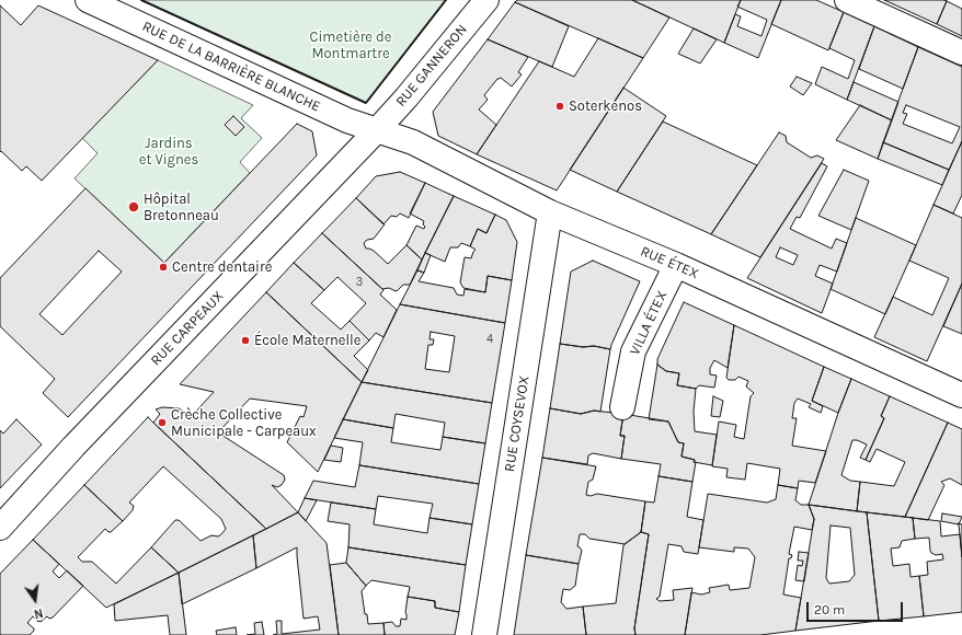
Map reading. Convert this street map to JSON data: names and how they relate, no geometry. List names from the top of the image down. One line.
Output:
{"streets":{"street":["RUE GANNERON","RUE DE LA BARRIÈRE BLANCHE","RUE ÉTEX","VILLA ÉTEX","RUE CARPEAUX","RUE COYSEVOX"]},"crossings":[["RUE GANNERON","RUE DE LA BARRIÈRE BLANCHE"],["RUE GANNERON","RUE ÉTEX"],["RUE GANNERON","RUE CARPEAUX"],["RUE DE LA BARRIÈRE BLANCHE","RUE ÉTEX"],["RUE DE LA BARRIÈRE BLANCHE","RUE CARPEAUX"],["RUE ÉTEX","VILLA ÉTEX"],["RUE ÉTEX","RUE CARPEAUX"],["RUE ÉTEX","RUE COYSEVOX"]],"parks":["Cimetière de Montmartre","Jardins et Vignes"],"places":["Soterkenos","Hôpital Bretonneau","Centre dentaire","École Maternelle","Crèche Collective Municipale - Carpeaux"],"house_numbers":["3","4"],"scale_bar":"20 m","north":"bottom"}
